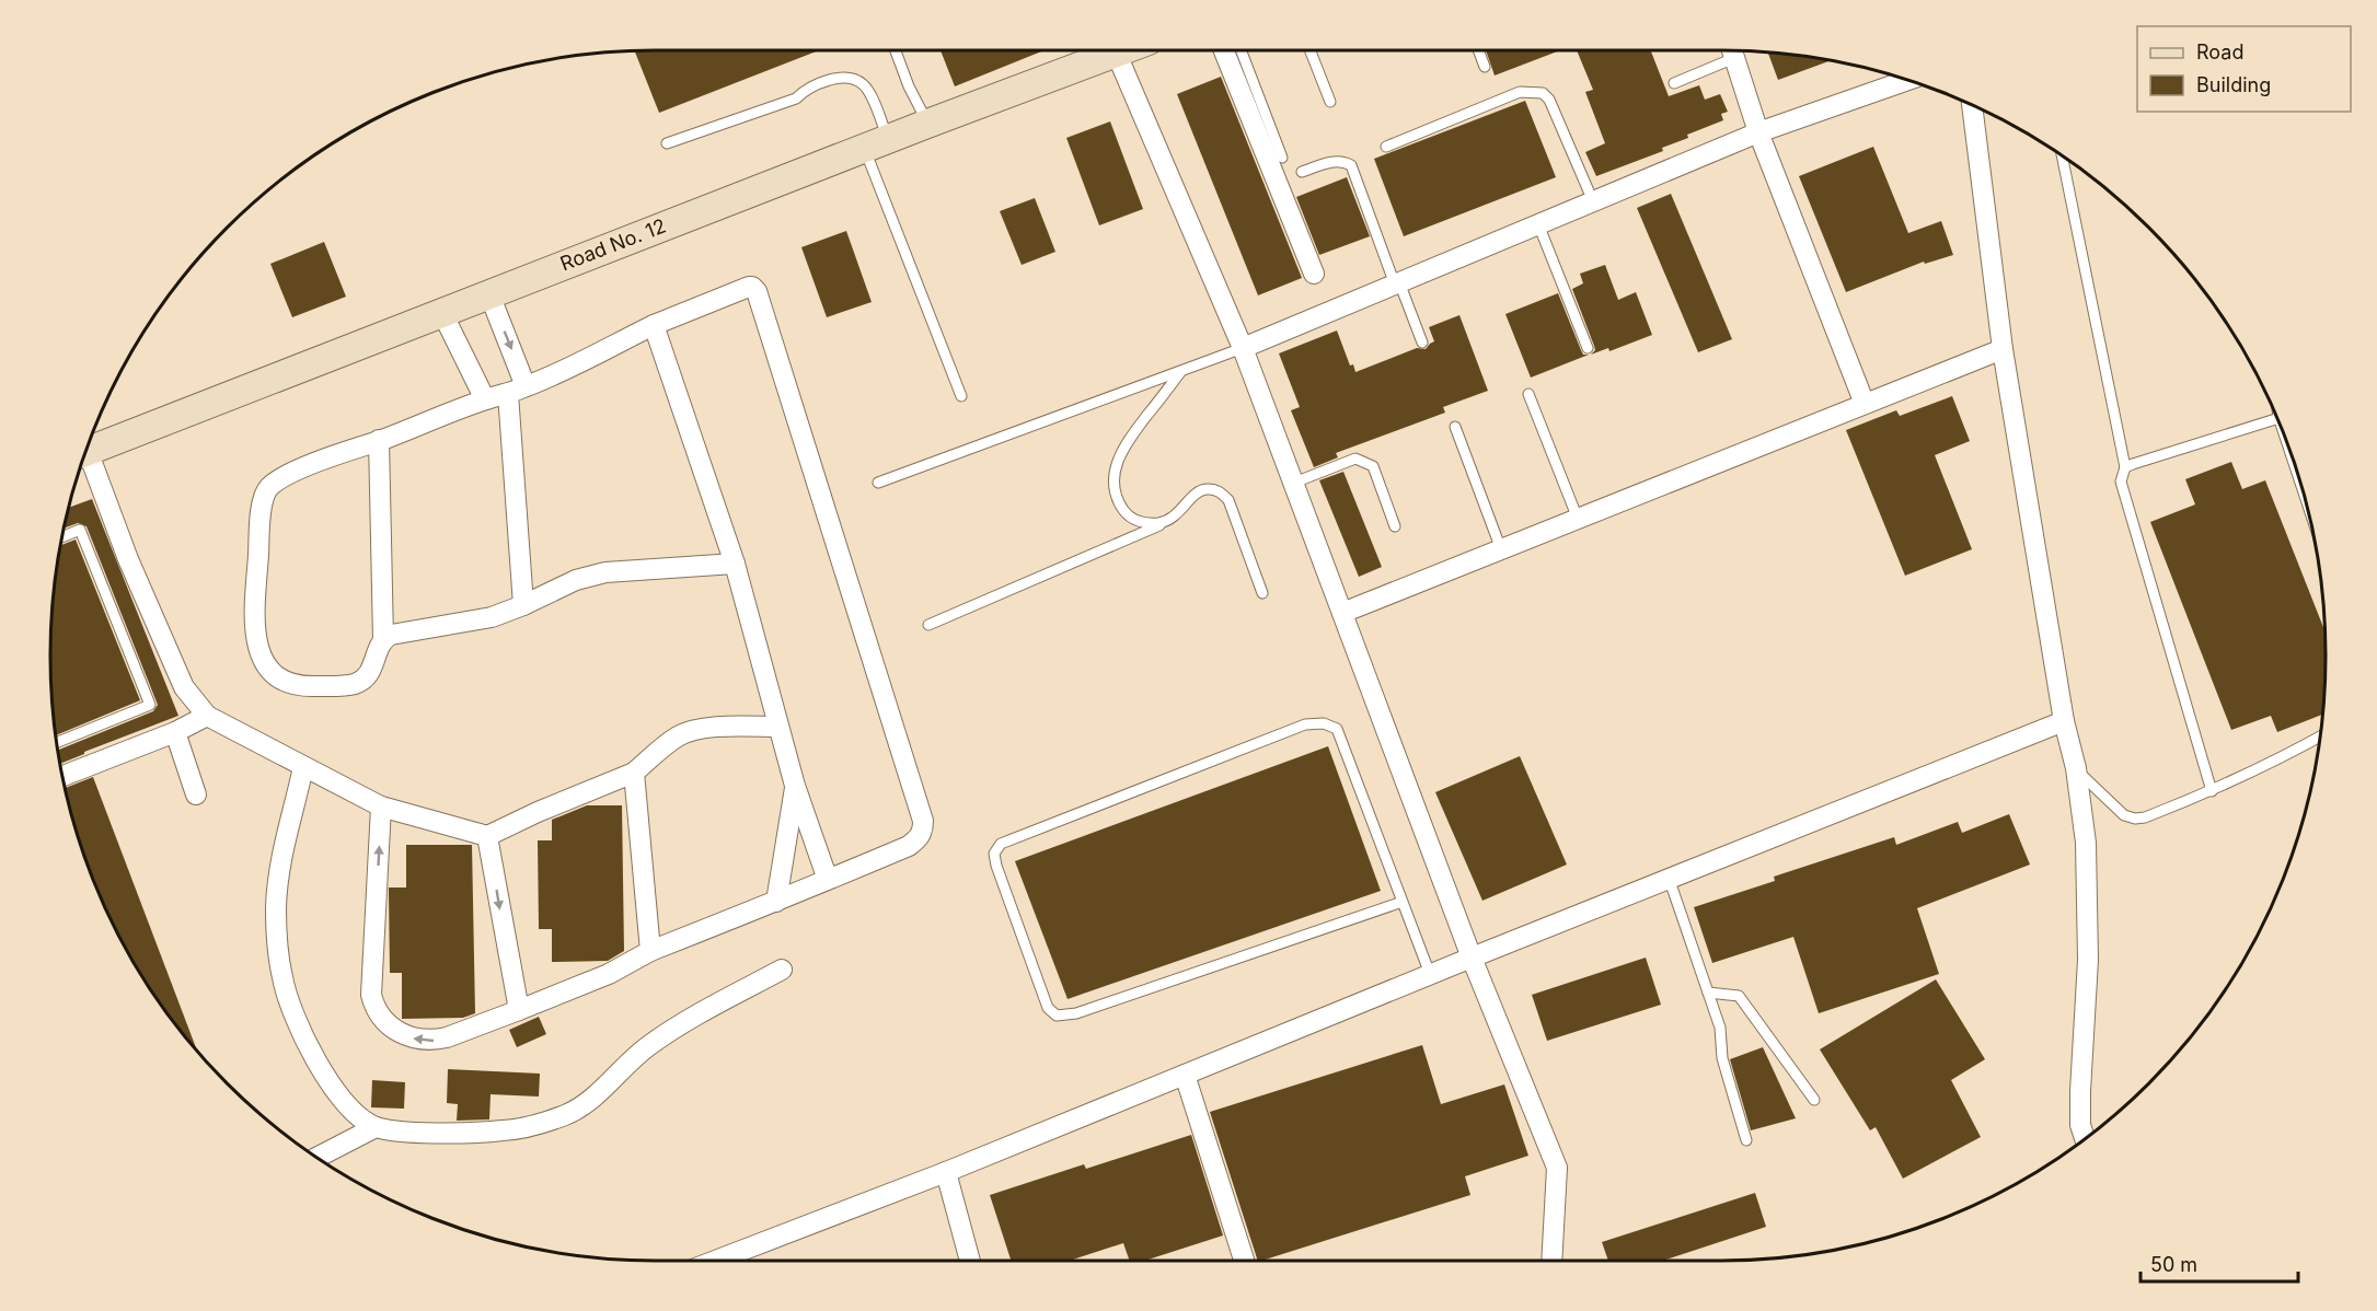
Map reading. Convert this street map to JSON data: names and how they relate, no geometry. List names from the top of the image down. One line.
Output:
{"streets":{"street":["Road No. 12"]},"legend":["Road","Building"],"scale_bar":"50 m"}
